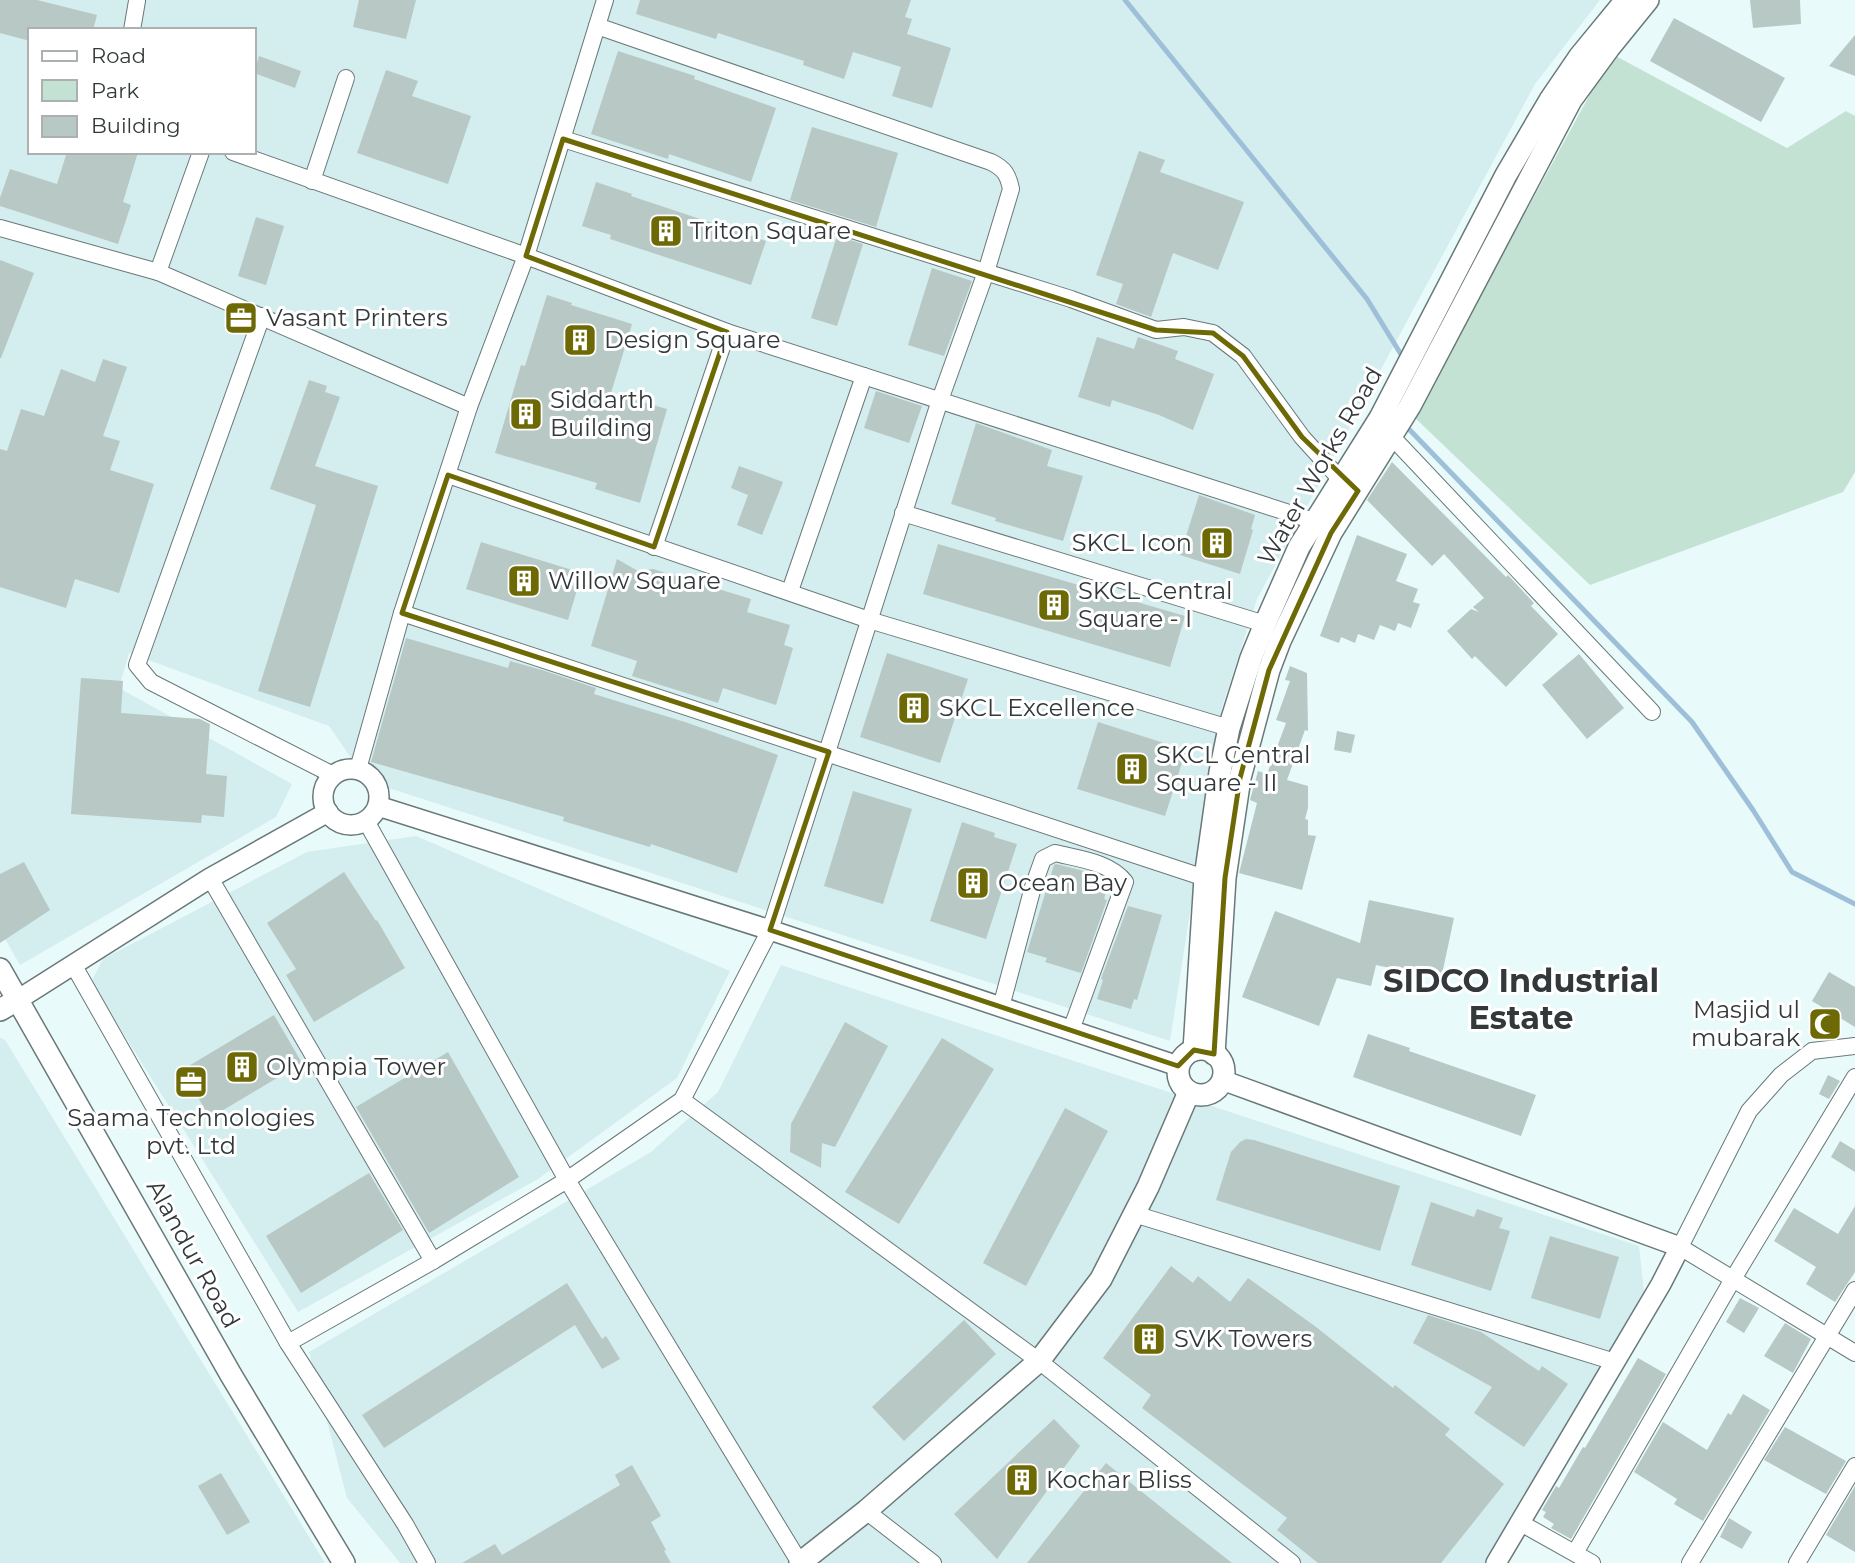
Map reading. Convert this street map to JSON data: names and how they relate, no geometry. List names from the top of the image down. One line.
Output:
{"streets":{"main road":["Water Works Road","Alandur Road"]},"districts":["SIDCO Industrial Estate"],"places":{"building":["Triton Square","Design Square","Siddarth Building","SKCL Icon","Willow Square","SKCL Central Square - I","SKCL Excellence","SKCL Central Square - II","Ocean Bay","Olympia Tower","SVK Towers","Kochar Bliss"],"office":["Vasant Printers","Saama Technologies pvt. Ltd"],"mosque":["Masjid ul mubarak"]},"legend":["Road","Park","Building"]}
